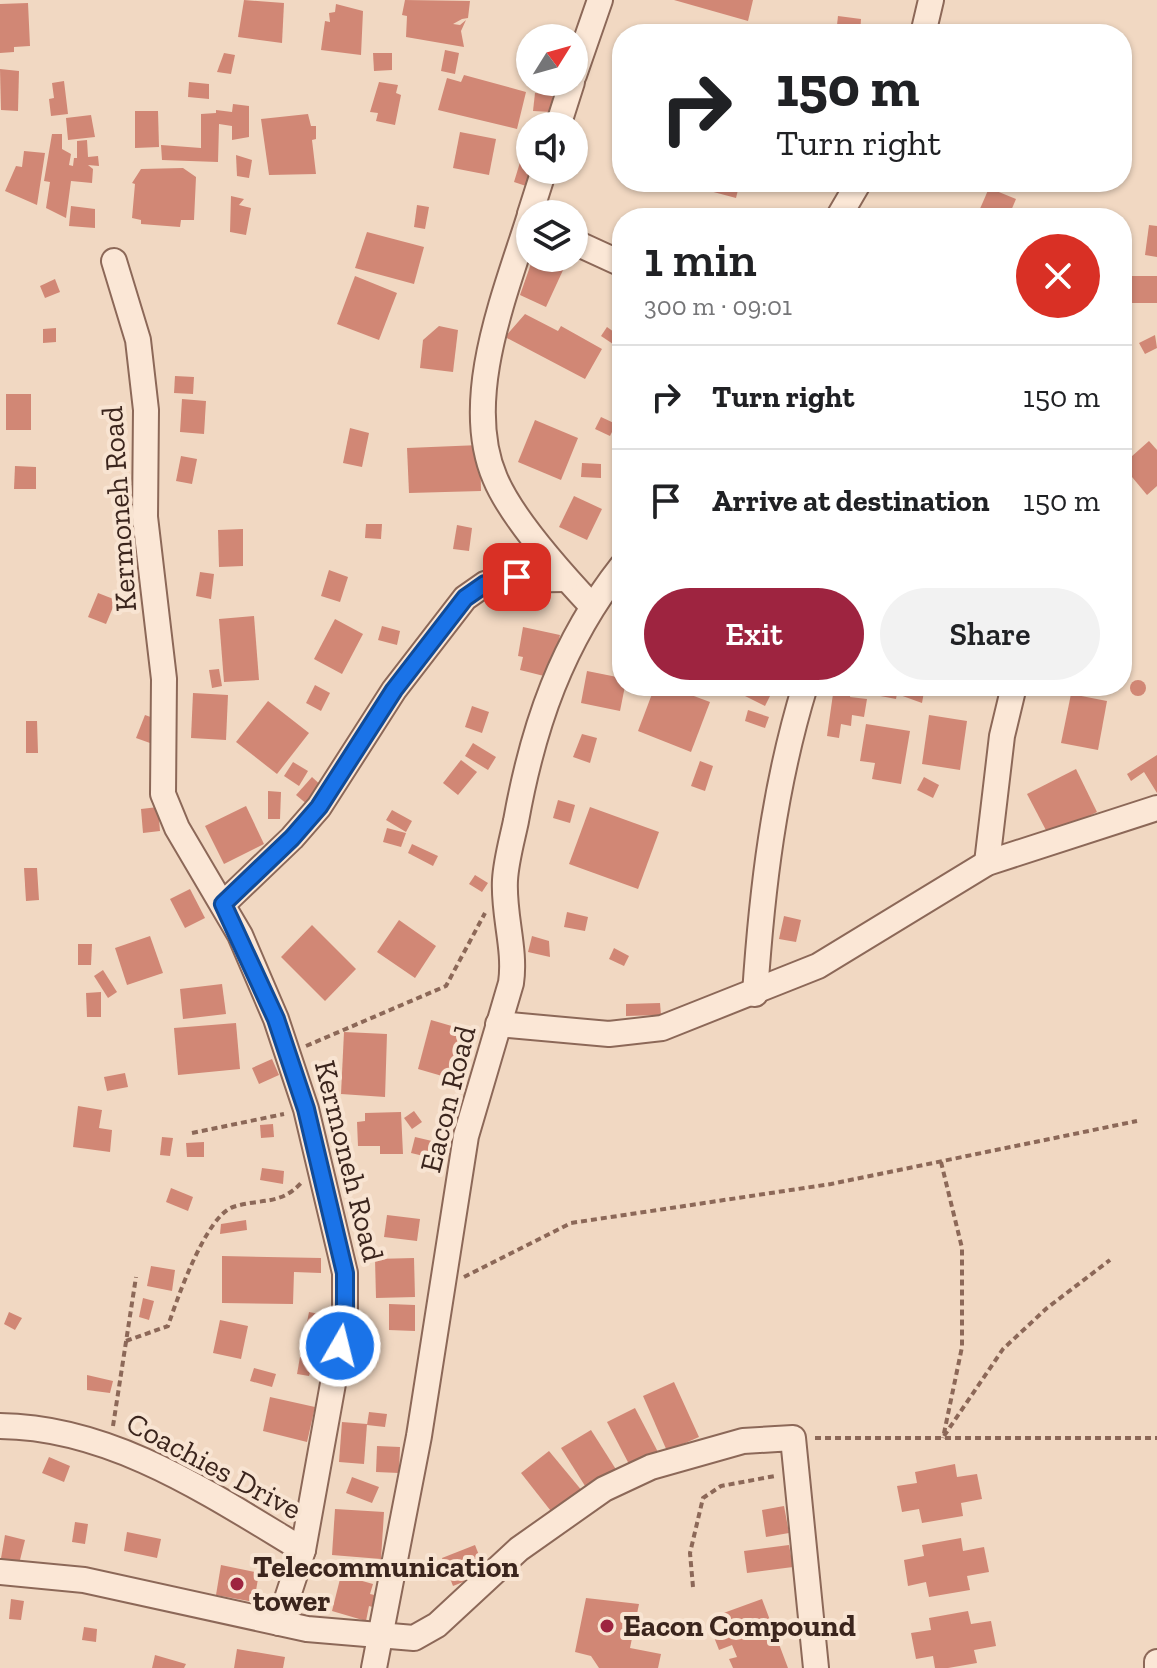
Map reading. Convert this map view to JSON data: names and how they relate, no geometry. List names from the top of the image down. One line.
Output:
{"streets":{"street":["Kermoneh Road","Eacon Road","Coachies Drive"]},"crossings":[["Kermoneh Road","Coachies Drive"]],"places":["Telecommunication tower","Eacon Compound"],"north":"top right","page":{"turn":["150 m","Turn right"],"heading":["1 min","300 m · 09:01"],"list":[{"name":"Turn right","value":"150 m"},{"name":"Arrive at destination","value":"150 m"}],"buttons":["Exit","Share"]}}
